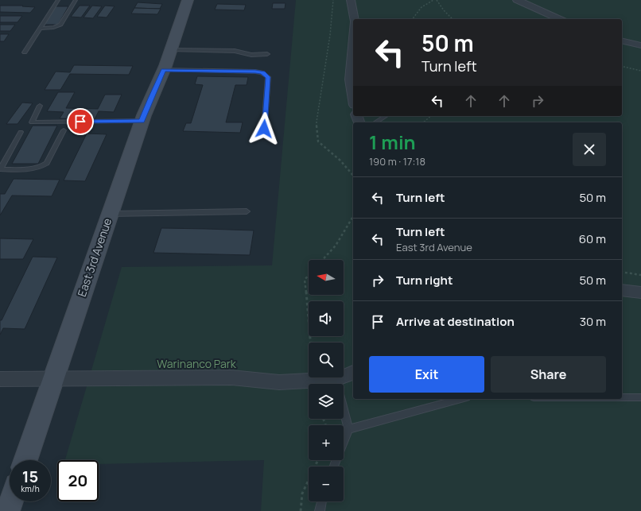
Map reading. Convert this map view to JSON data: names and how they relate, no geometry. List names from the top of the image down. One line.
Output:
{"streets":{"street":["East 3rd Avenue"]},"parks":["Warinanco Park"],"north":"left","page":{"turn":["50 m","Turn left"],"heading":["1 min","190 m · 17:18"],"list":[{"name":"Turn left","value":"50 m"},{"name":"Turn left","note":"East 3rd Avenue","value":"60 m"},{"name":"Turn right","value":"50 m"},{"name":"Arrive at destination","value":"30 m"}],"map_buttons":["+","−"],"buttons":["Exit","Share"],"speed":"15 km/h","limit":"20"}}
